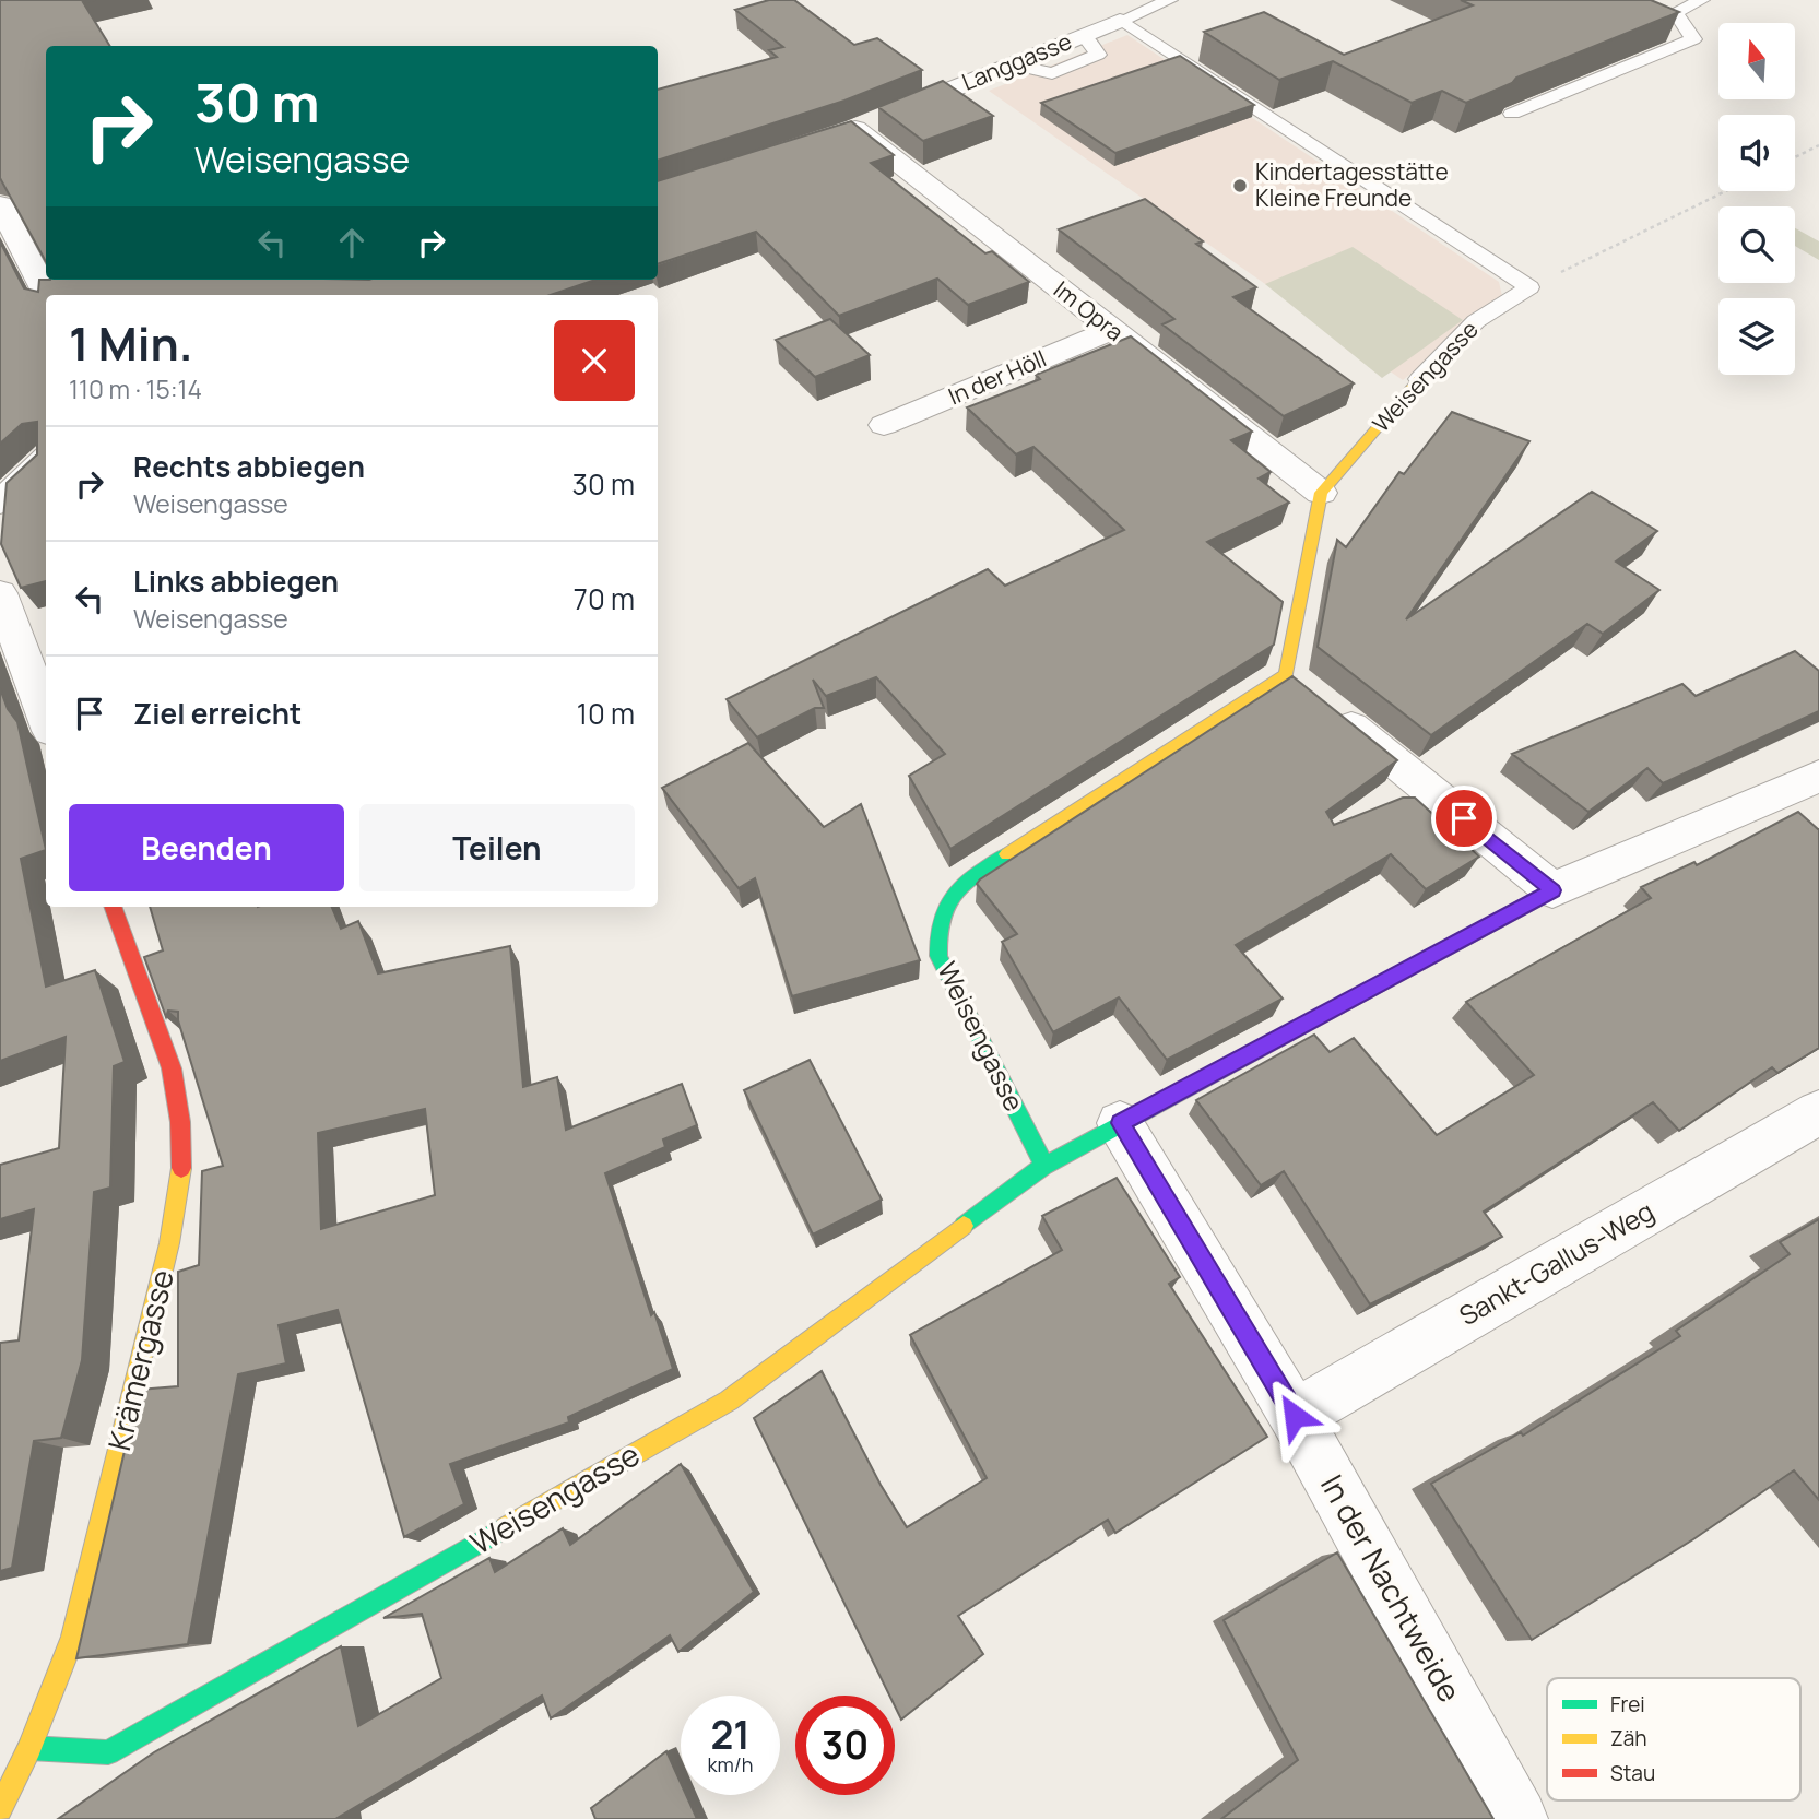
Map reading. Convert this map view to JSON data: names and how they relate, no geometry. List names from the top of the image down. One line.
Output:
{"streets":{"street":["Langgasse","Im Opra","Weisengasse","In der Höll","Sankt-Gallus-Weg","Krämergasse","In der Nachtweide"]},"crossings":[["Langgasse","Im Opra"],["Im Opra","Weisengasse"],["Im Opra","In der Höll"],["Weisengasse","Krämergasse"],["Weisengasse","In der Nachtweide"],["Sankt-Gallus-Weg","In der Nachtweide"]],"places":["Kindertagesstätte Kleine Freunde"],"legend":["Frei","Zäh","Stau"],"north":"top","page":{"turn":["30 m","Weisengasse"],"heading":["1 Min.","110 m · 15:14"],"list":[{"name":"Rechts abbiegen","note":"Weisengasse","value":"30 m"},{"name":"Links abbiegen","note":"Weisengasse","value":"70 m"},{"name":"Ziel erreicht","value":"10 m"}],"buttons":["Beenden","Teilen"],"speed":"21 km/h","limit":"30"}}
